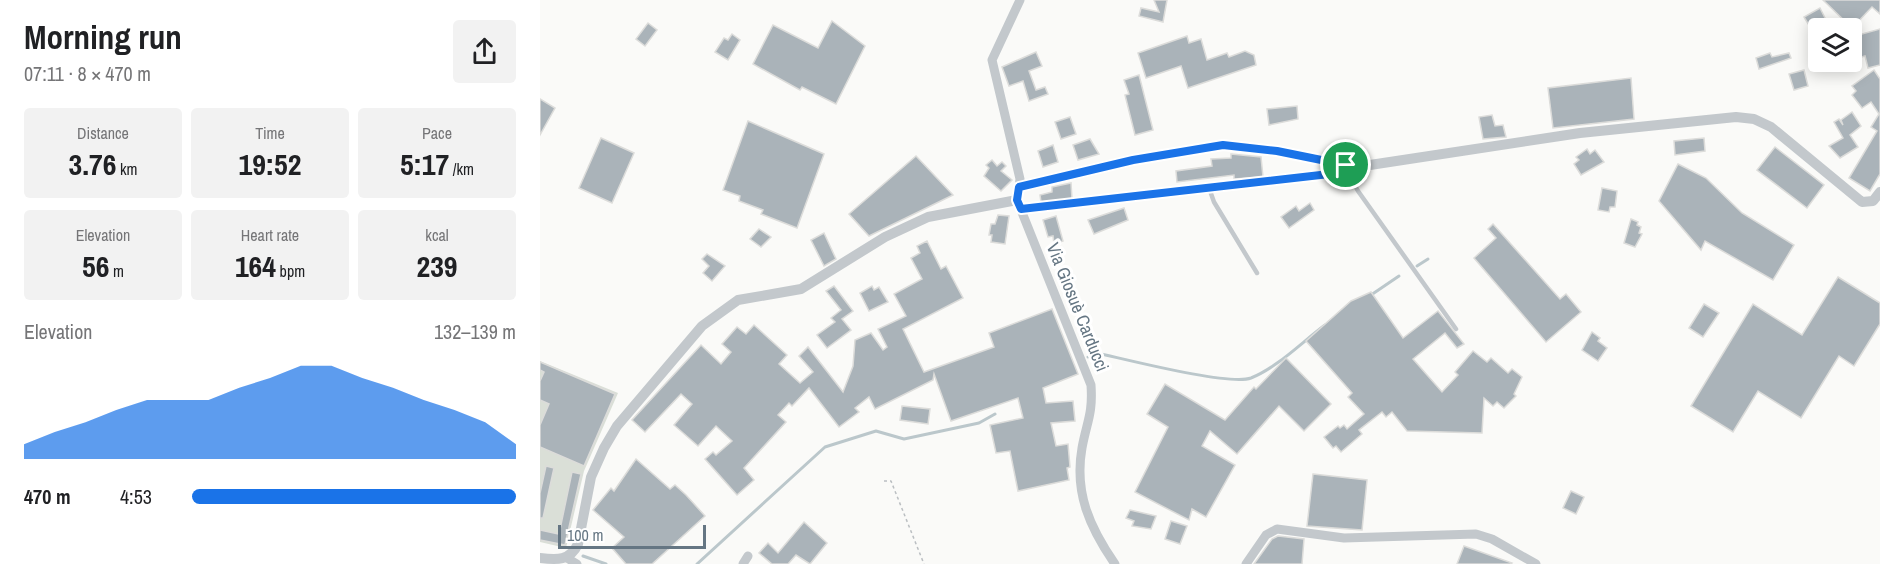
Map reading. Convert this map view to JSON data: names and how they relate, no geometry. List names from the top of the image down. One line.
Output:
{"streets":{"street":["Via Giosuè Carducci"]},"scale_bar":"100 m","page":{"heading":["Morning run","07:11 · 8 × 470 m"],"stats":[["Distance","3.76 km"],["Time","19:52"],["Pace","5:17 /km"],["Elevation","56 m"],["Heart rate","164 bpm"],["kcal","239"]],"chart":["Elevation","132–139 m"],"list":[{"name":"470 m","note":"4:53"}],"scale":"100 m"}}
